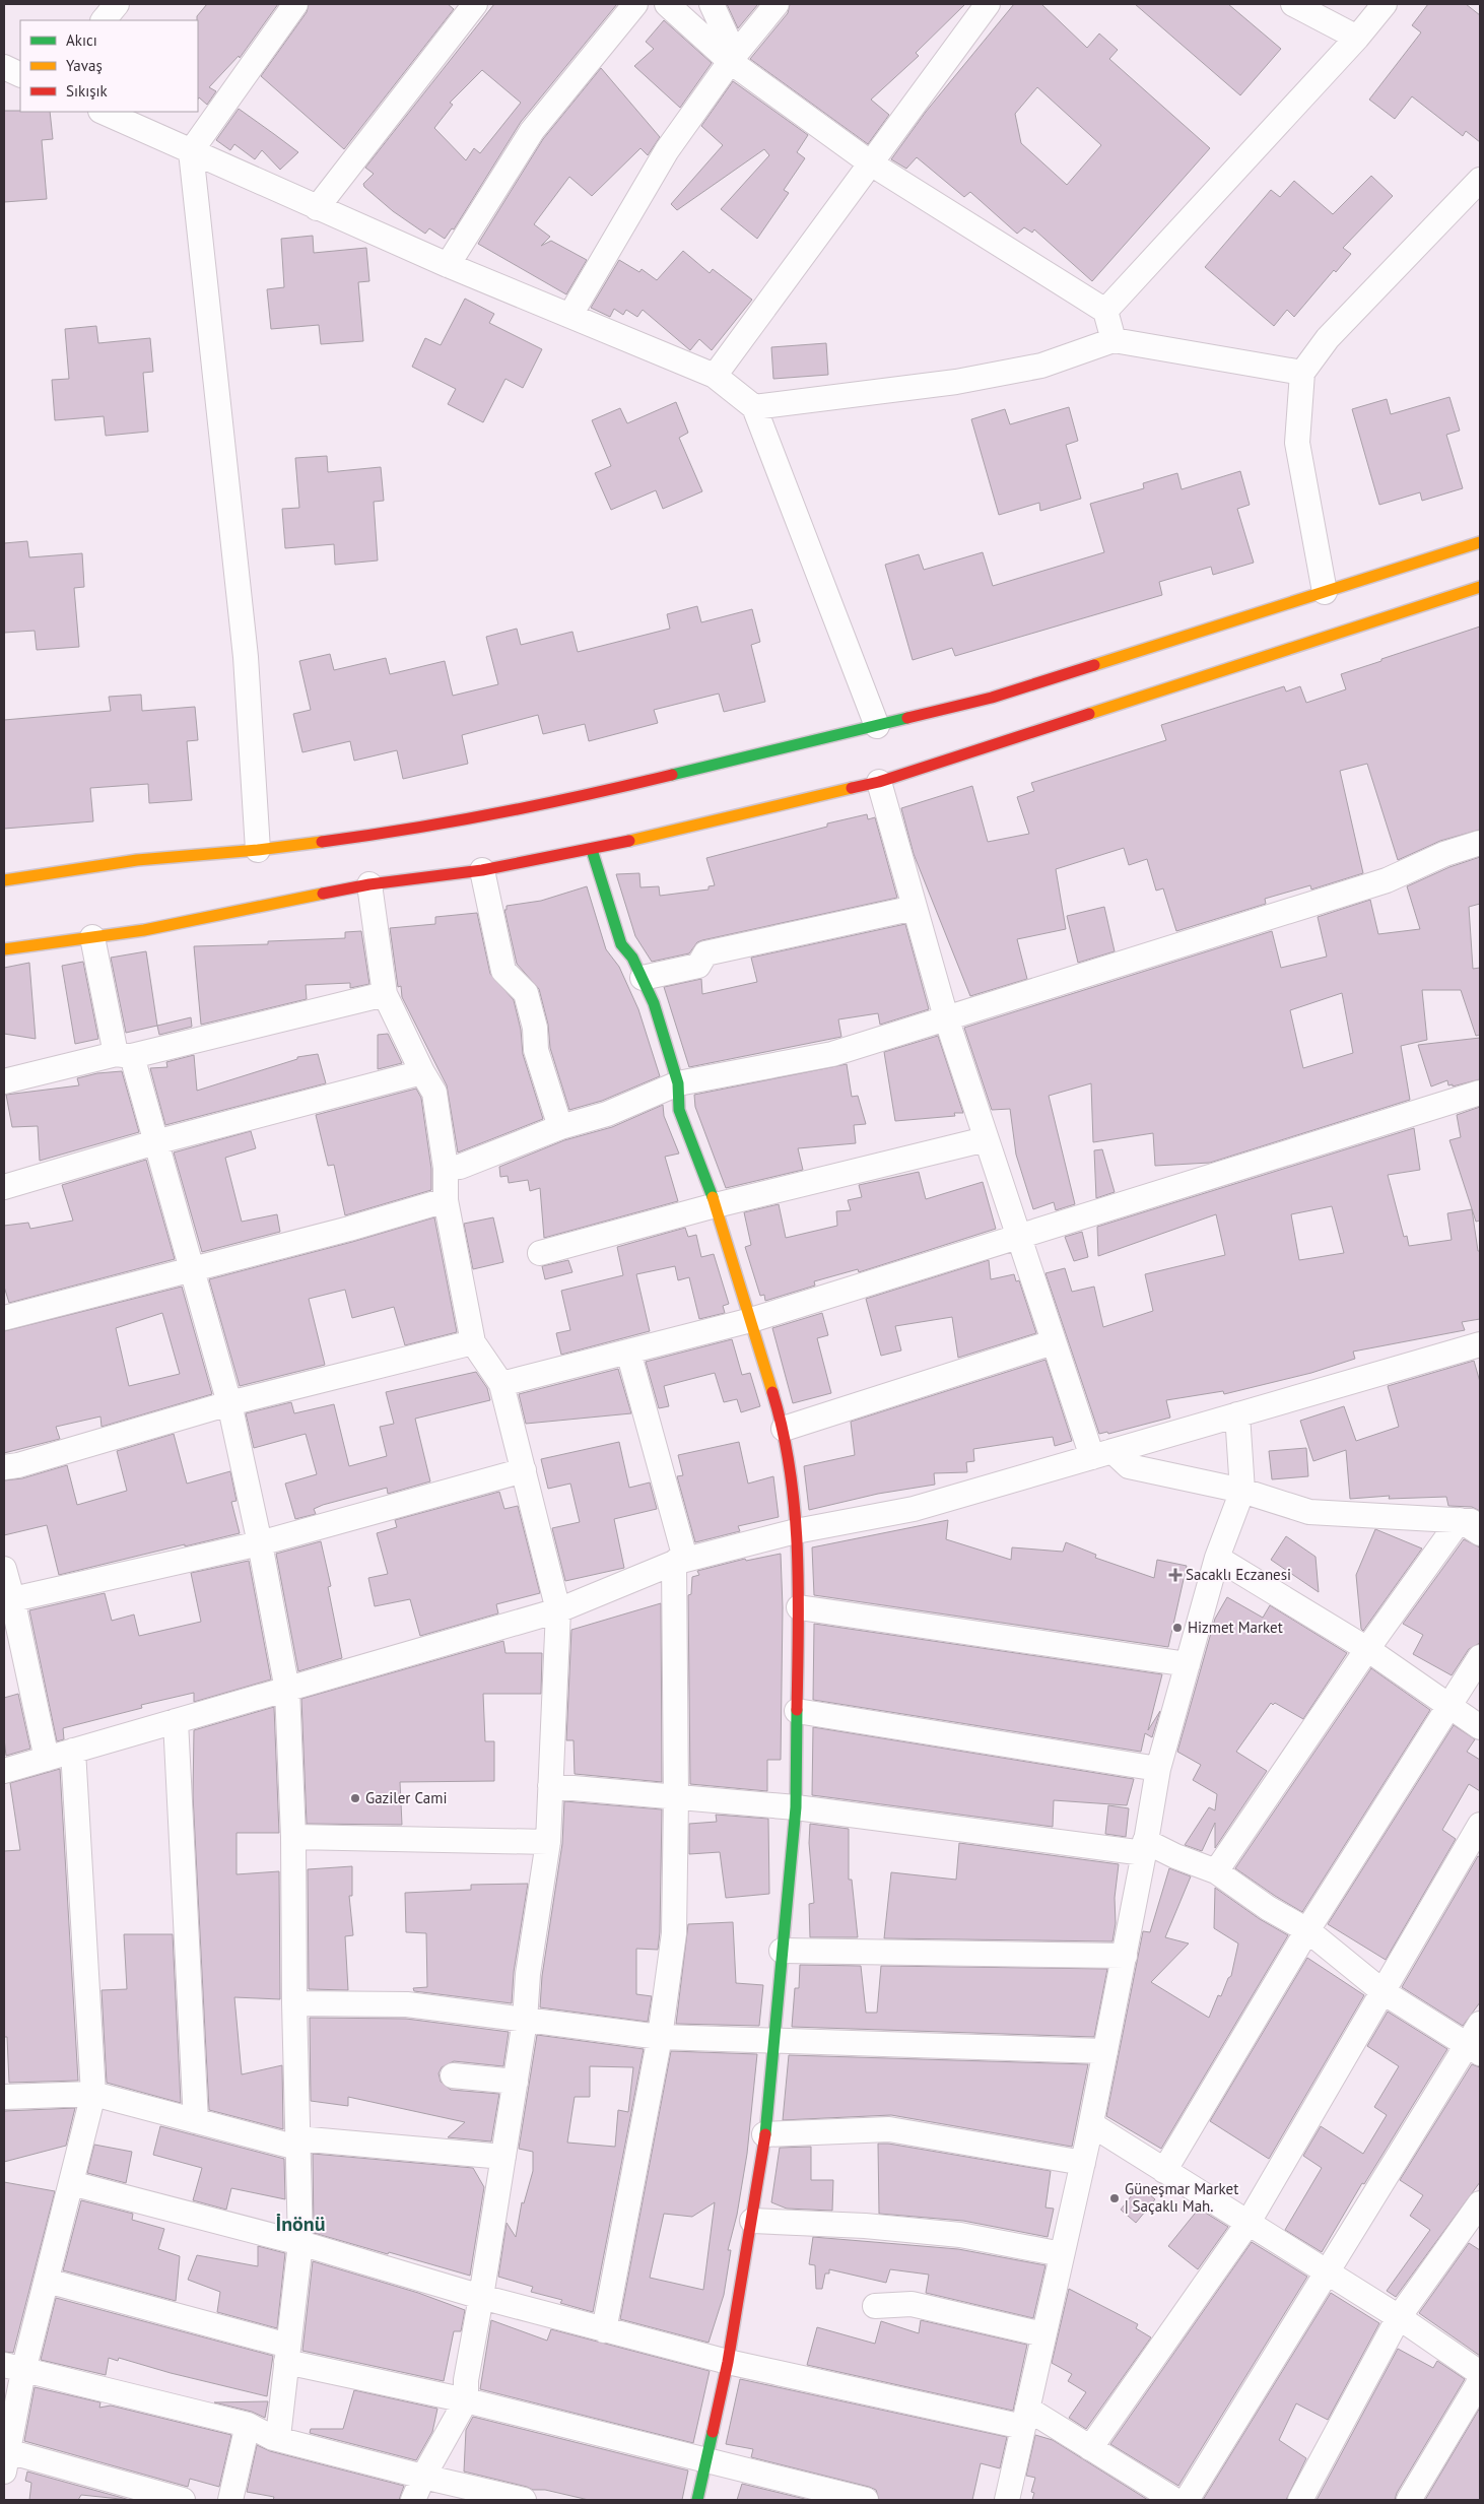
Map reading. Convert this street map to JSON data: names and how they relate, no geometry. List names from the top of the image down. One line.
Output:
{"districts":["İnönü"],"places":{"health":["Sacaklı Eczanesi"],"other":["Hizmet Market","Gaziler Cami","Güneşmar Market | Saçaklı Mah."]},"legend":["Akıcı","Yavaş","Sıkışık"]}
